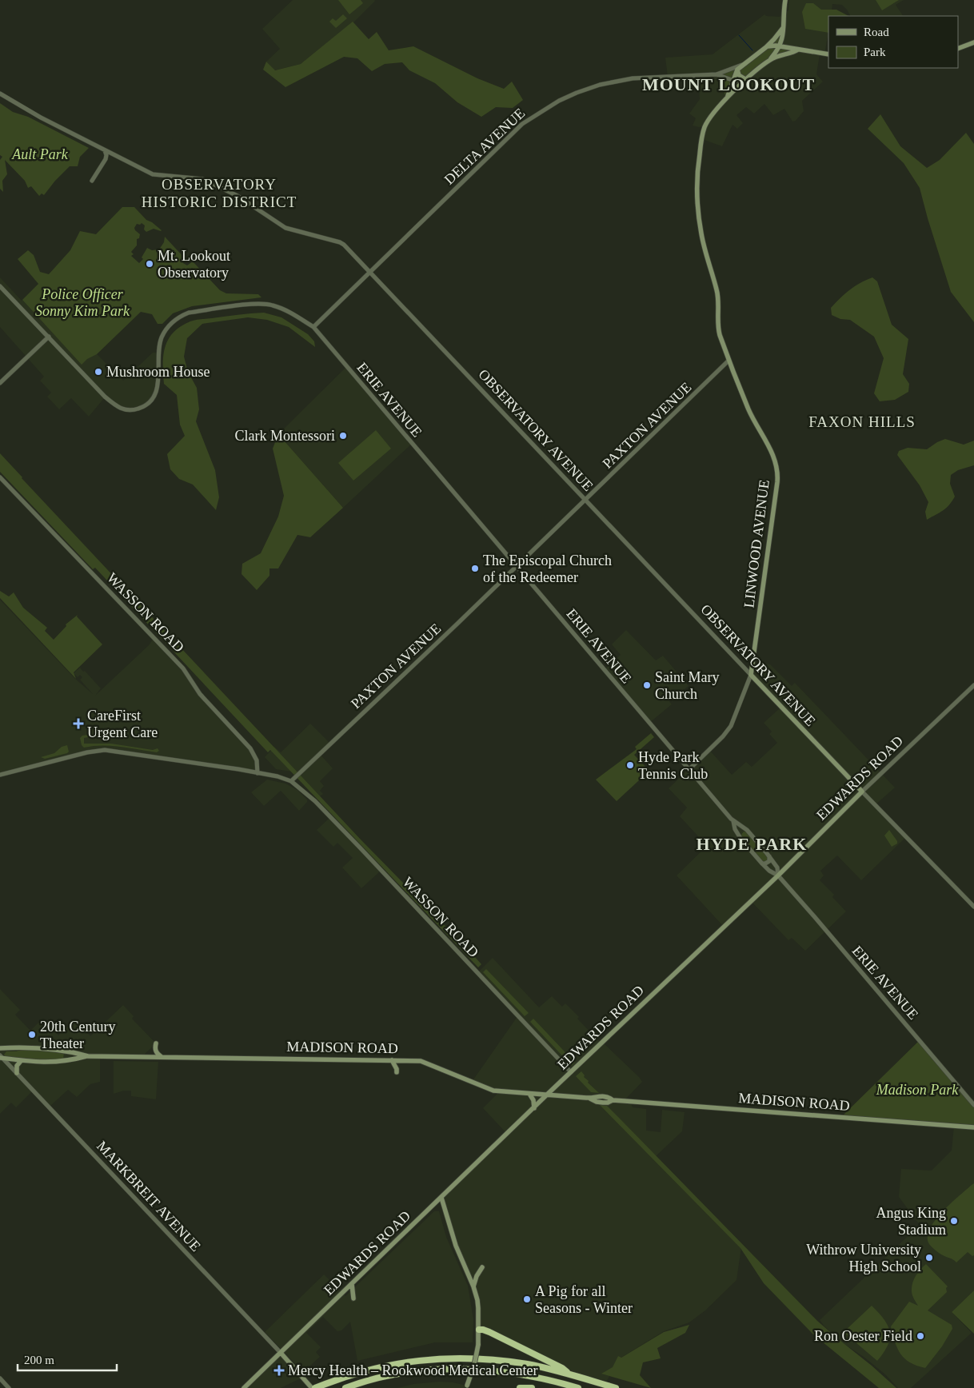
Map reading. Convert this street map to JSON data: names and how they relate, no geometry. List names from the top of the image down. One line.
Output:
{"streets":{"main road":["OBSERVATORY AVENUE","LINWOOD AVENUE","EDWARDS ROAD","MADISON ROAD"],"street":["DELTA AVENUE","ERIE AVENUE","PAXTON AVENUE","WASSON ROAD","MARKBREIT AVENUE"]},"crossings":[["DELTA AVENUE","ERIE AVENUE"],["DELTA AVENUE","OBSERVATORY AVENUE"],["DELTA AVENUE","LINWOOD AVENUE"],["ERIE AVENUE","PAXTON AVENUE"],["ERIE AVENUE","EDWARDS ROAD"],["PAXTON AVENUE","OBSERVATORY AVENUE"],["PAXTON AVENUE","LINWOOD AVENUE"],["PAXTON AVENUE","WASSON ROAD"],["OBSERVATORY AVENUE","LINWOOD AVENUE"],["OBSERVATORY AVENUE","EDWARDS ROAD"],["WASSON ROAD","EDWARDS ROAD"],["EDWARDS ROAD","MADISON ROAD"],["EDWARDS ROAD","MARKBREIT AVENUE"],["MADISON ROAD","MARKBREIT AVENUE"]],"districts":["MOUNT LOOKOUT","OBSERVATORY HISTORIC DISTRICT","FAXON HILLS","HYDE PARK"],"parks":["Ault Park","Police Officer Sonny Kim Park","Madison Park"],"places":{"other":["Mt. Lookout Observatory","Mushroom House","Clark Montessori","The Episcopal Church of the Redeemer","Saint Mary Church","Hyde Park Tennis Club","20th Century Theater","Angus King Stadium","Withrow University High School","A Pig for all Seasons - Winter","Ron Oester Field"],"health":["CareFirst Urgent Care","Mercy Health – Rookwood Medical Center"]},"legend":["Road","Park"],"scale_bar":"200 m"}
